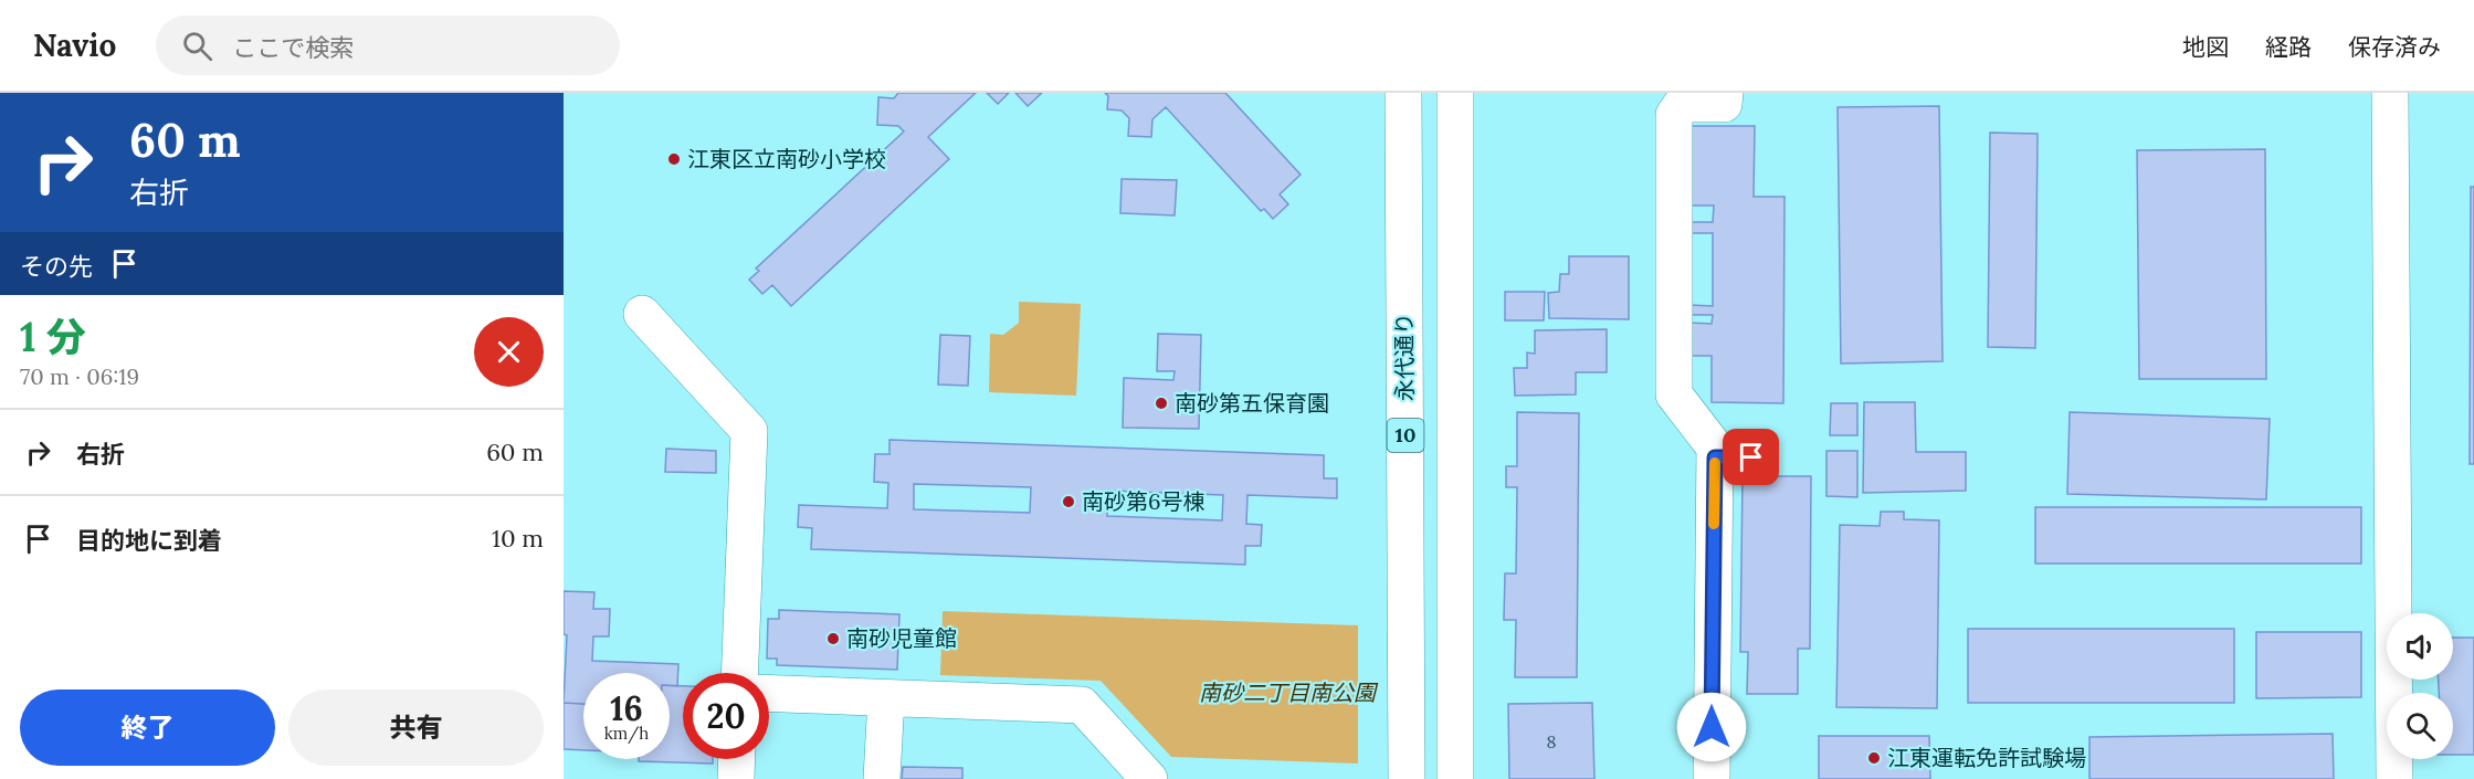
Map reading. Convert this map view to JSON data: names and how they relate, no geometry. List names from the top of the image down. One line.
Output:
{"streets":{"street":["永代通り","10"]},"parks":["南砂二丁目南公園"],"places":["江東区立南砂小学校","南砂第五保育園","南砂第6号棟","南砂児童館","江東運転免許試験場"],"house_numbers":["8"],"page":{"header":"Navio","search":"ここで検索","nav":["地図","経路","保存済み"],"turn":["60 m","右折"],"then":"その先","heading":["1 分","70 m · 06:19"],"list":[{"name":"右折","value":"60 m"},{"name":"目的地に到着","value":"10 m"}],"speed":"16 km/h","limit":"20","buttons":["終了","共有"]}}
